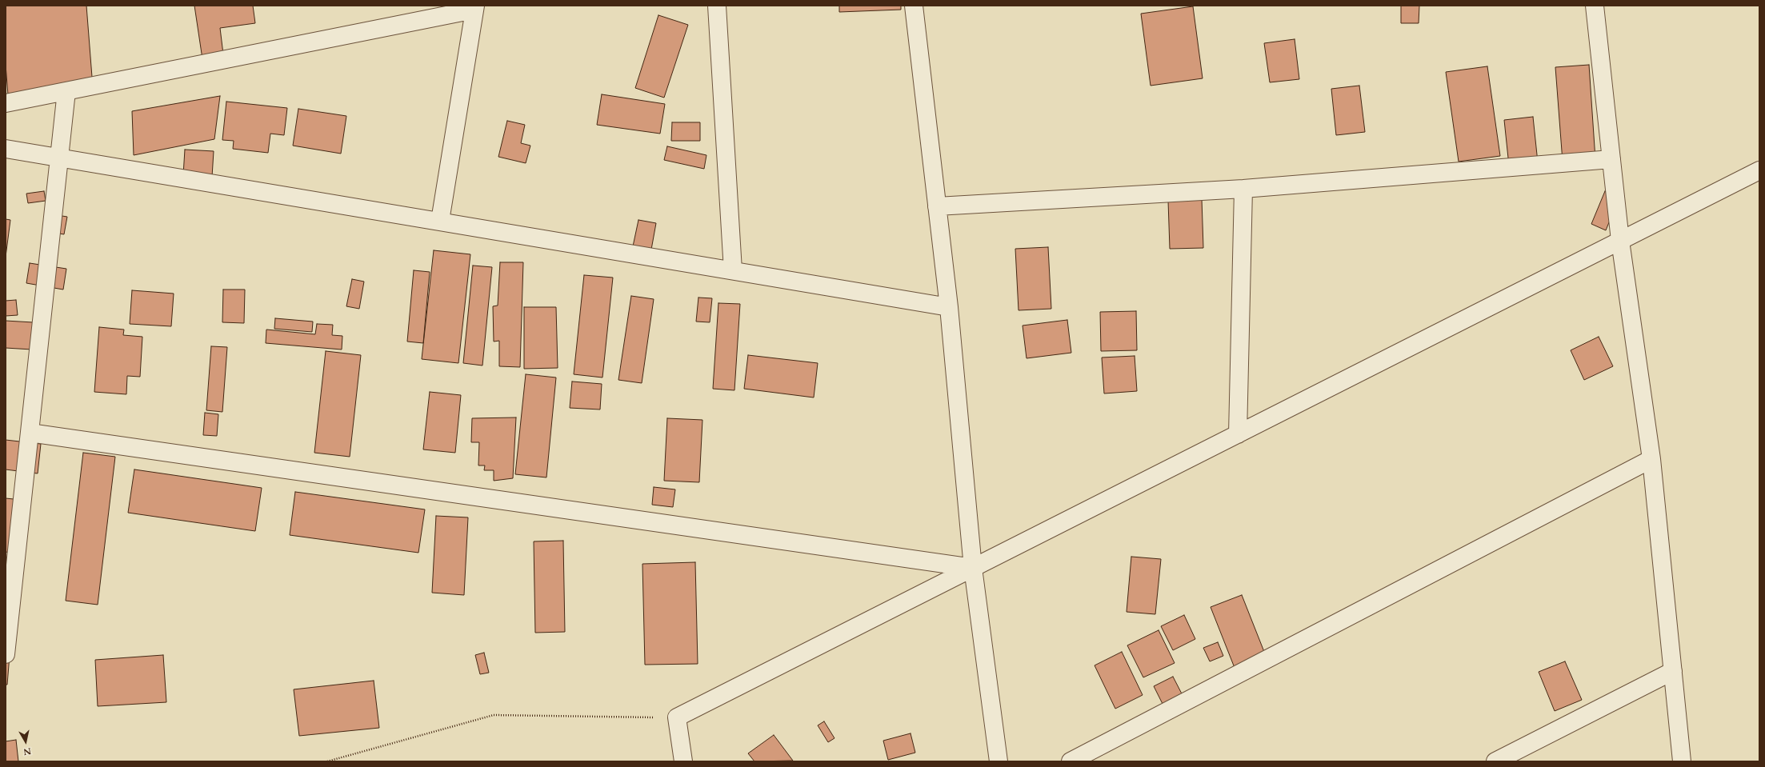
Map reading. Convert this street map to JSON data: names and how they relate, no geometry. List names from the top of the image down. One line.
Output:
{"north":"bottom"}
